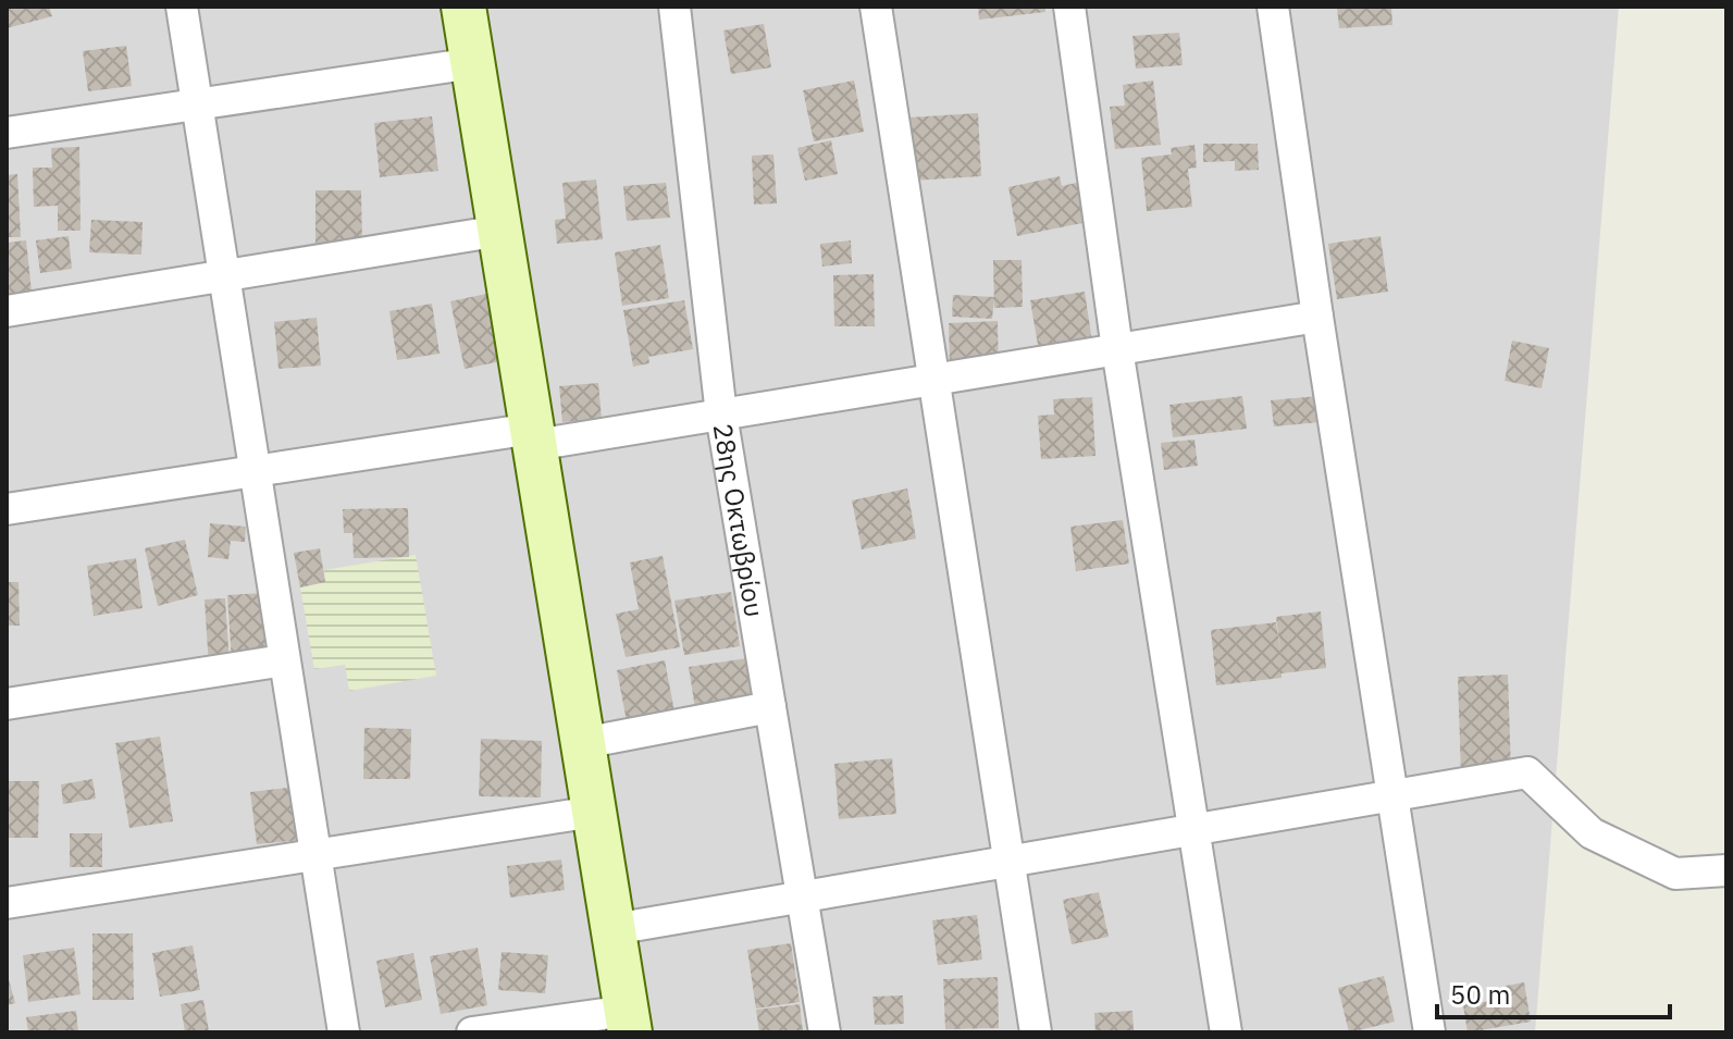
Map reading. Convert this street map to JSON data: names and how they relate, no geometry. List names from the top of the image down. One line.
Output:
{"streets":{"street":["28ης Οκτωβρίου"]},"scale_bar":"50 m"}
